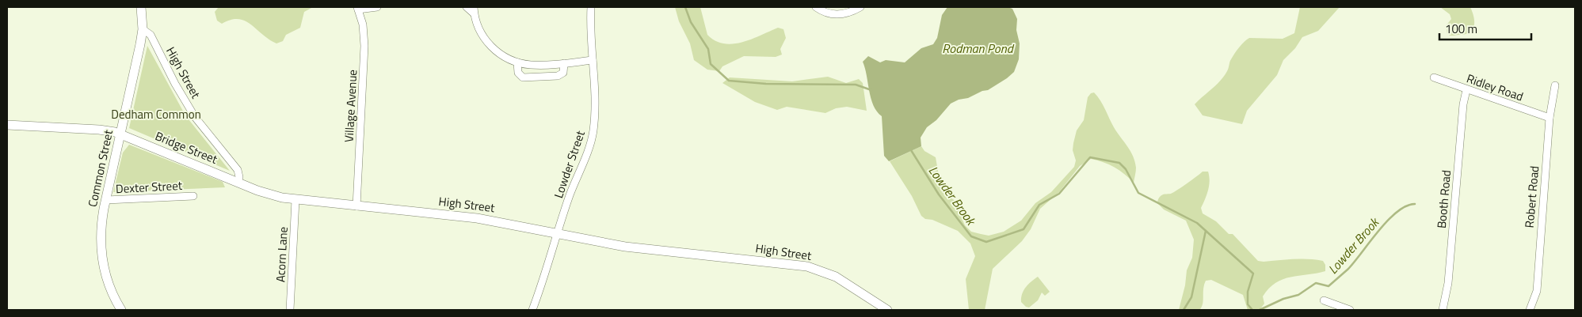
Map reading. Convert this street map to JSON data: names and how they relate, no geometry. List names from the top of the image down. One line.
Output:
{"streets":{"main road":["High Street","Bridge Street","Common Street"],"street":["Ridley Road","Village Avenue","Lowder Street","Dexter Street","Robert Road","Booth Road","Acorn Lane"]},"crossings":[["High Street","Village Avenue"],["High Street","Bridge Street"],["High Street","Lowder Street"],["High Street","Common Street"],["High Street","Acorn Lane"],["Ridley Road","Robert Road"],["Ridley Road","Booth Road"],["Bridge Street","Common Street"],["Common Street","Dexter Street"]],"water":["Rodman Pond","Lowder Brook"],"parks":["Dedham Common"],"scale_bar":"100 m"}
